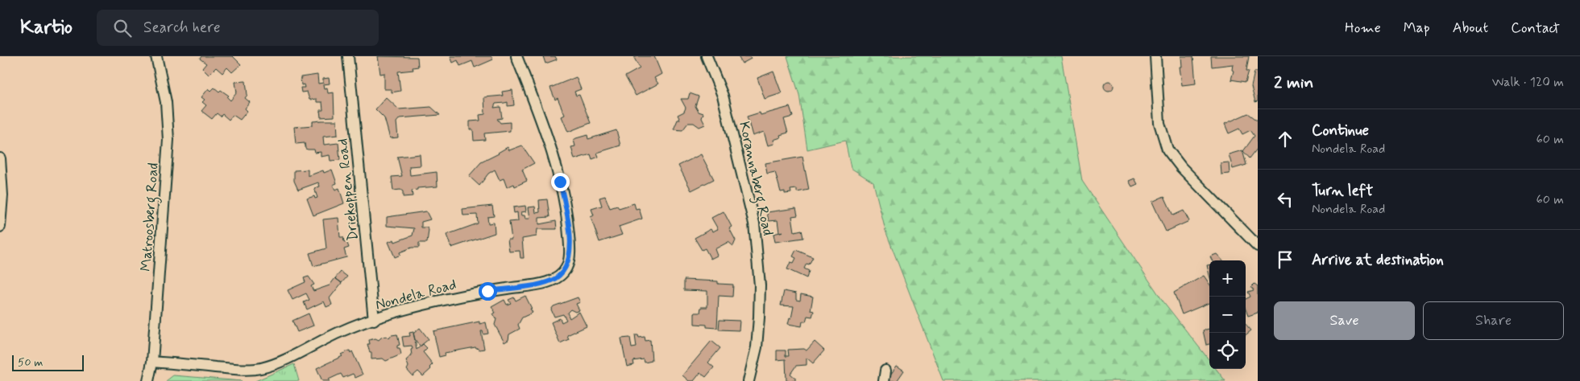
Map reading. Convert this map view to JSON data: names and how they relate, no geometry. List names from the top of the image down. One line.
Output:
{"streets":{"street":["Korannaberg Road","Driekoppen Road","Matroosberg Road","Nondela Road"]},"crossings":[["Driekoppen Road","Nondela Road"],["Matroosberg Road","Nondela Road"]],"scale_bar":"50 m","page":{"header":"Kartio","search":"Search here","nav":["Home","Map","About","Contact"],"heading":["2 min","Walk · 120 m"],"list":[["Continue","Nondela Road","60 m"],["Turn left","Nondela Road","60 m"],"Arrive at destination"],"map_buttons":["+","−"],"buttons":["Save","Share"],"scale":"50 m"}}
